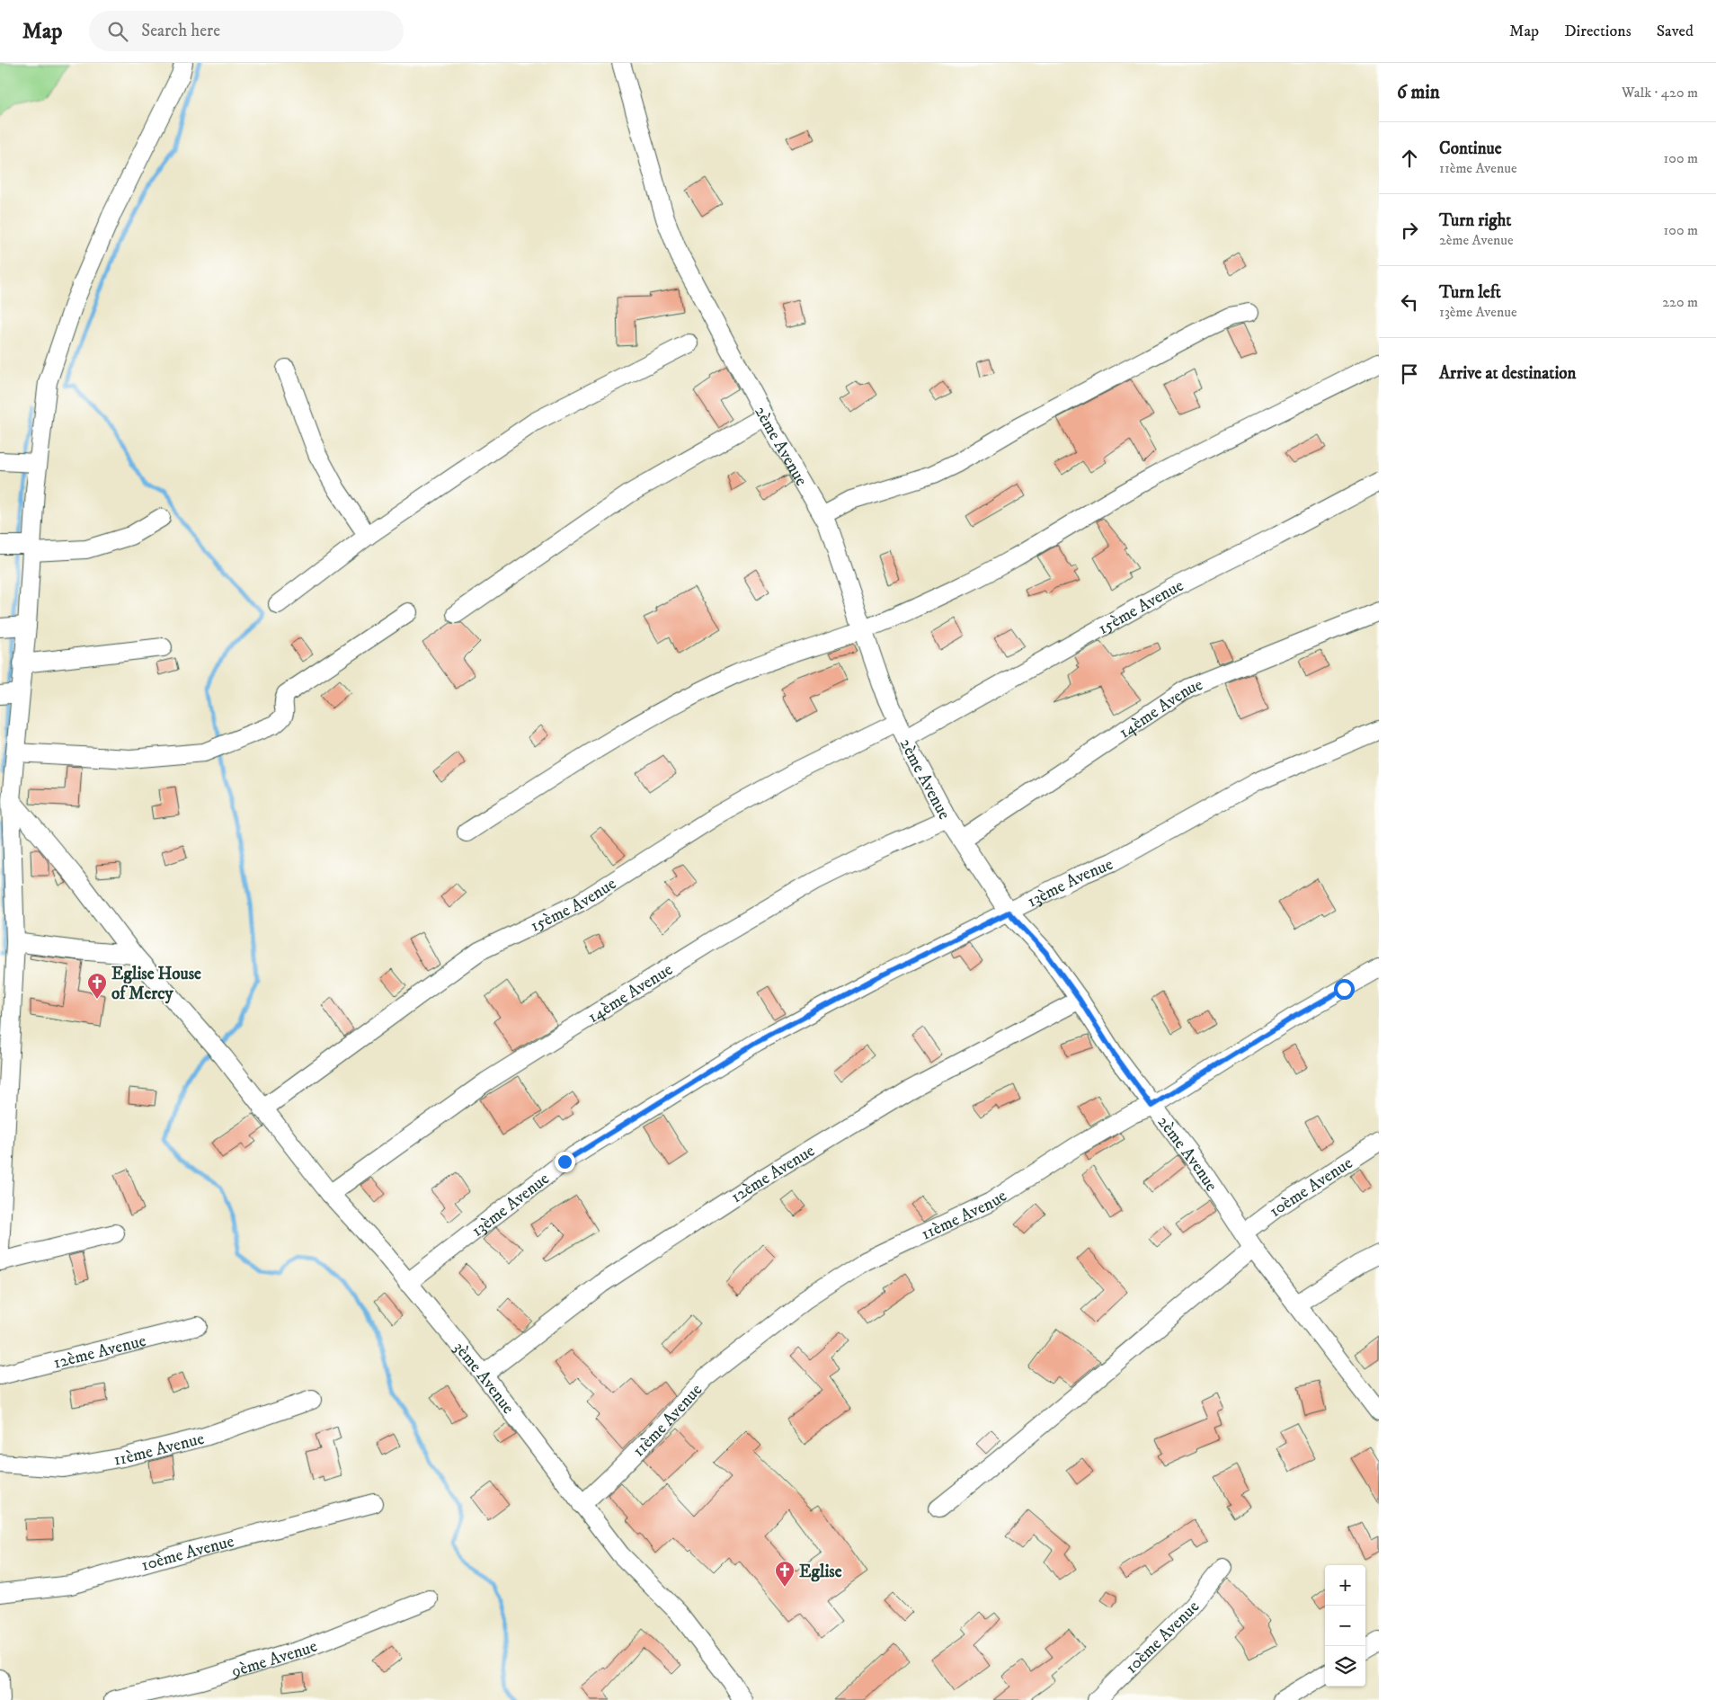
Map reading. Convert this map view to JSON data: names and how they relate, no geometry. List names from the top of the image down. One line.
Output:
{"streets":{"street":["2ème Avenue","15ème Avenue","14ème Avenue","13ème Avenue","12ème Avenue","10ème Avenue","11ème Avenue","3ème Avenue","9ème Avenue"]},"crossings":[["2ème Avenue","15ème Avenue"],["2ème Avenue","14ème Avenue"],["2ème Avenue","13ème Avenue"],["2ème Avenue","12ème Avenue"],["2ème Avenue","10ème Avenue"],["2ème Avenue","11ème Avenue"],["15ème Avenue","3ème Avenue"],["14ème Avenue","3ème Avenue"],["13ème Avenue","3ème Avenue"],["12ème Avenue","3ème Avenue"],["11ème Avenue","3ème Avenue"]],"places":{"church":["Eglise House of Mercy","Eglise"]},"page":{"header":"Map","search":"Search here","nav":["Map","Directions","Saved"],"heading":["6 min","Walk · 420 m"],"list":[["Continue","11ème Avenue","100 m"],["Turn right","2ème Avenue","100 m"],["Turn left","13ème Avenue","220 m"],"Arrive at destination"],"map_buttons":["+","−"]}}
